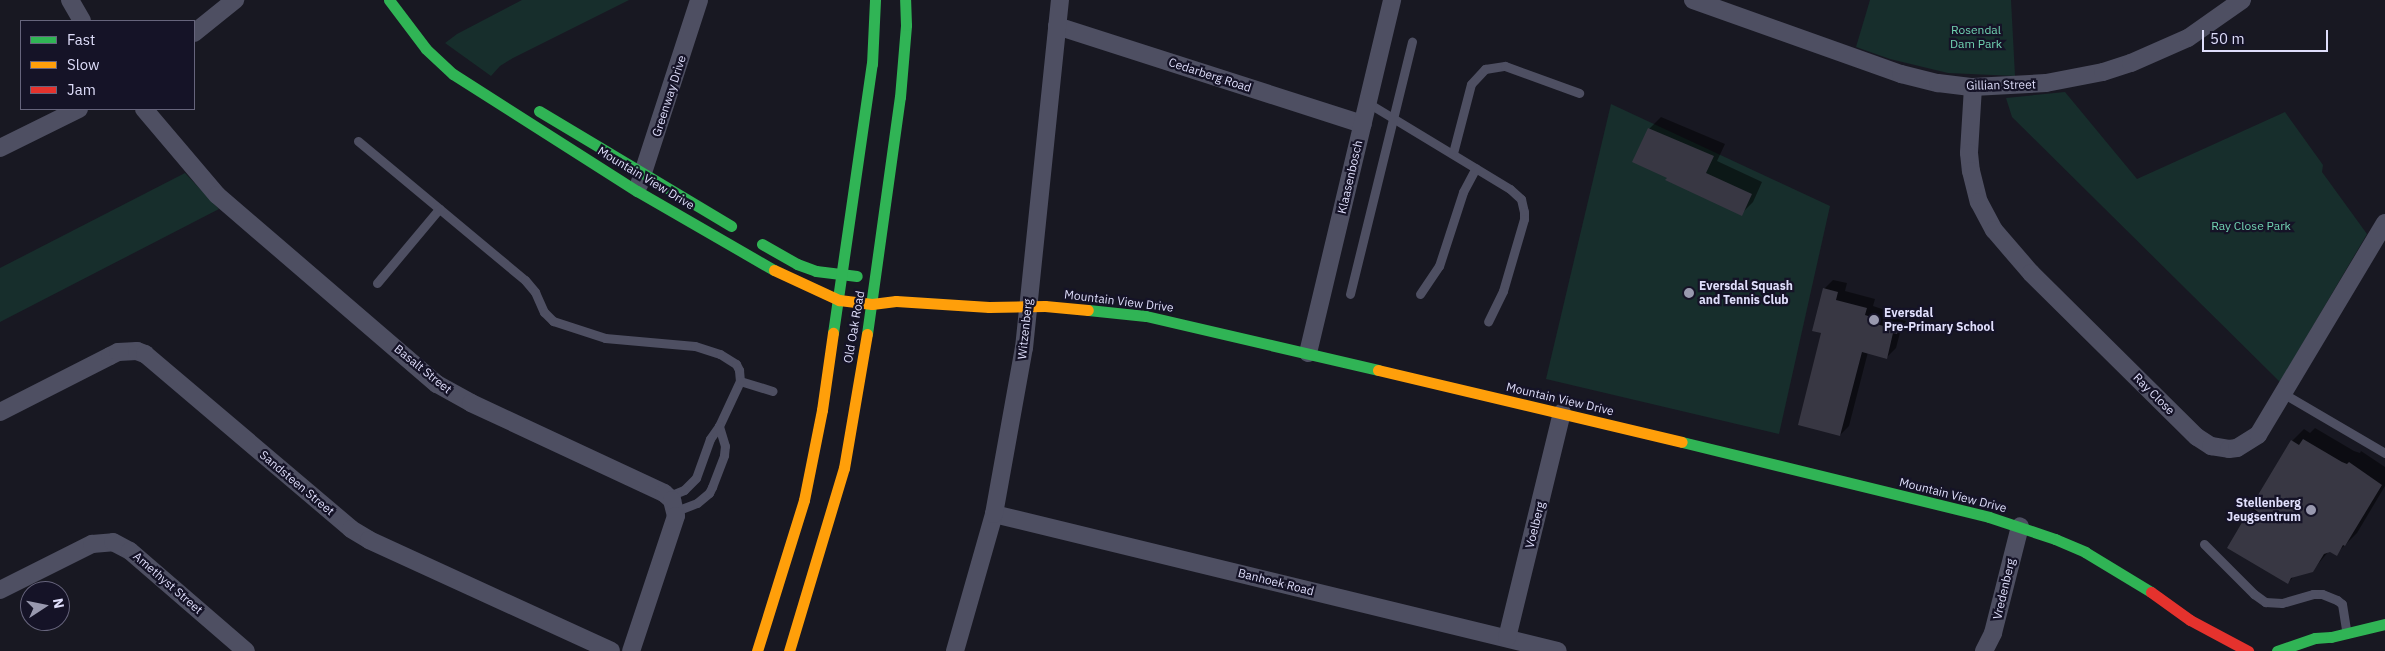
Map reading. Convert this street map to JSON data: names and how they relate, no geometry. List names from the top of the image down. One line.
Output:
{"streets":{"street":["Cedarberg Road","Gillian Street","Greenway Drive","Klaasenbosch","Mountain View Drive","Old Oak Road","Witzenberg","Basalt Street","Ray Close","Sandsteen Street","Voelberg","Banhoek Road","Amethyst Street","Vredenberg"]},"crossings":[["Cedarberg Road","Klaasenbosch"],["Cedarberg Road","Witzenberg"],["Gillian Street","Ray Close"],["Greenway Drive","Mountain View Drive"],["Klaasenbosch","Mountain View Drive"],["Mountain View Drive","Old Oak Road"],["Mountain View Drive","Witzenberg"],["Mountain View Drive","Voelberg"],["Mountain View Drive","Vredenberg"],["Witzenberg","Banhoek Road"],["Voelberg","Banhoek Road"]],"parks":["Rosendal Dam Park","Ray Close Park"],"places":["Eversdal Squash and Tennis Club","Eversdal Pre-Primary School","Stellenberg Jeugsentrum"],"legend":["Fast","Slow","Jam"],"scale_bar":"50 m","north":"right"}
